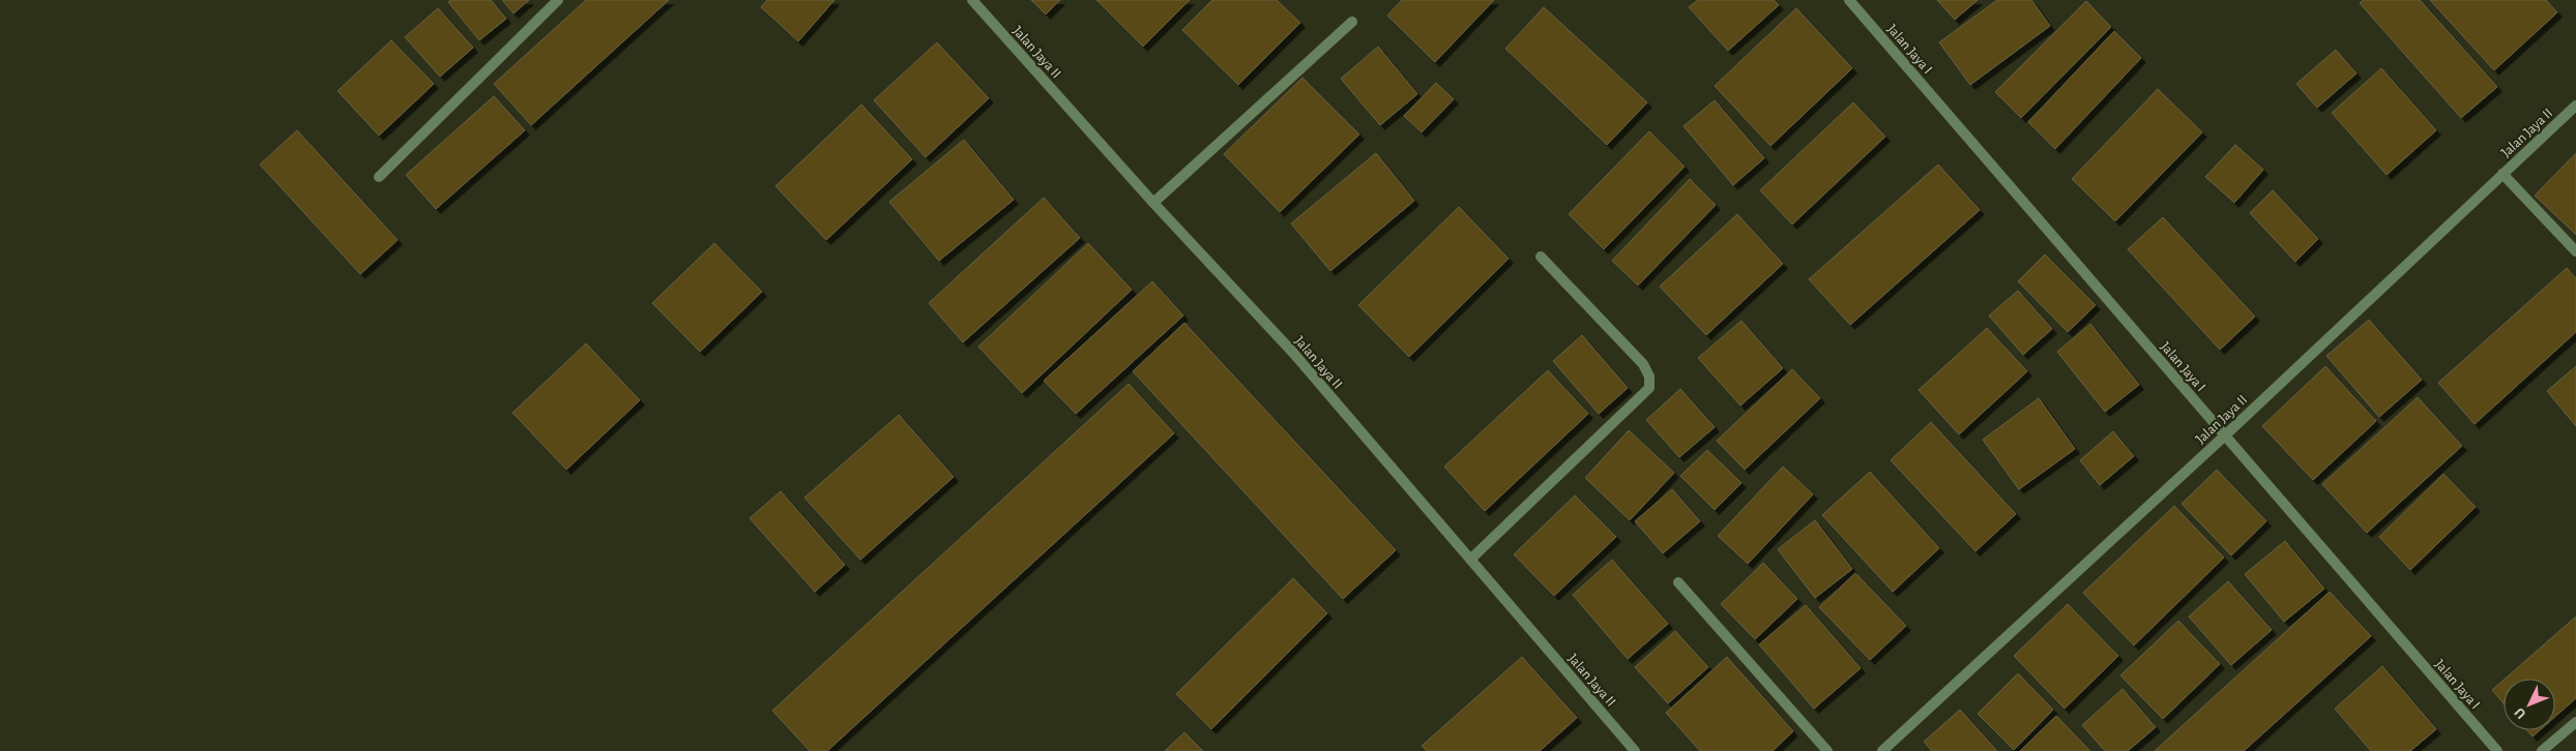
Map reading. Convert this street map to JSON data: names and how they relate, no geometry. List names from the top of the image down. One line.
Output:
{"streets":{"street":["Jalan Jaya I","Jalan Jaya II"]},"crossings":[["Jalan Jaya I","Jalan Jaya II"]],"north":"bottom left"}
